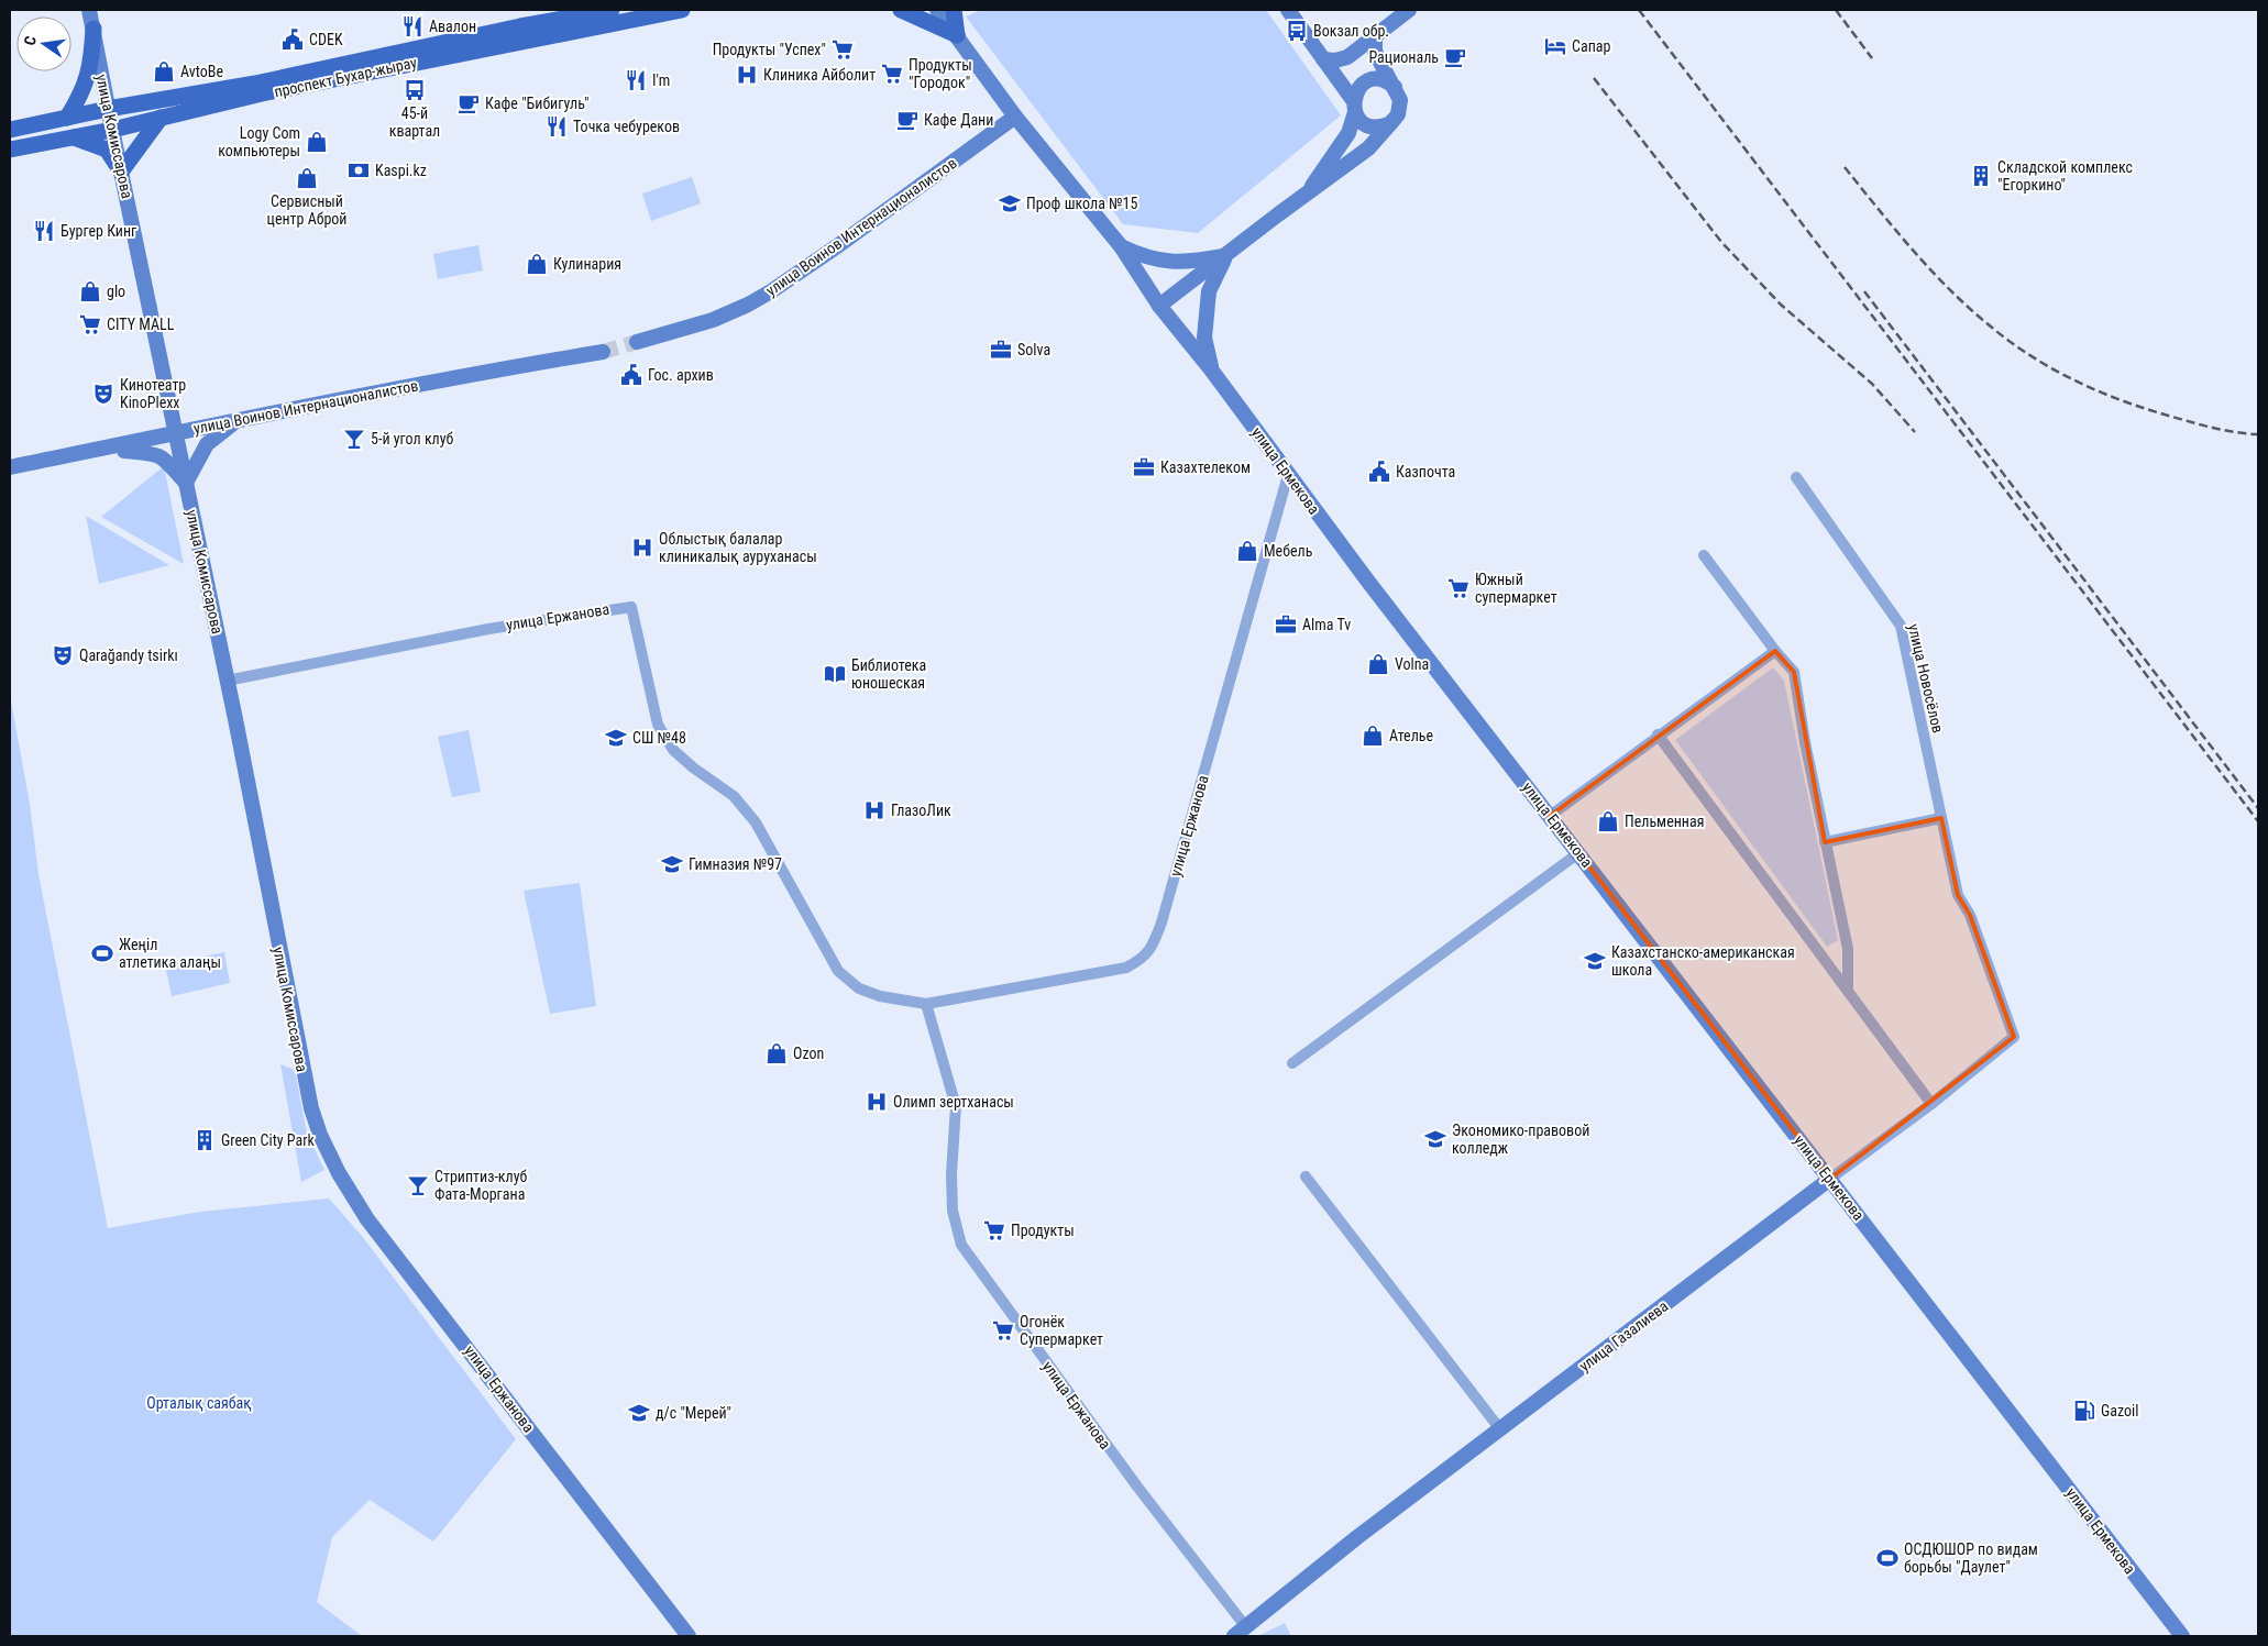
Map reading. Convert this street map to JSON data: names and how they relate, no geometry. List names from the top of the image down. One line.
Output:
{"streets":{"main road":["проспект Бухар-жырау","улица Комиссарова","улица Воинов Интернационалистов","улица Ермекова","улица Ержанова","улица Газалиева"],"street":["улица Новосёлов"]},"crossings":[["проспект Бухар-жырау","улица Комиссарова"],["улица Комиссарова","улица Воинов Интернационалистов"],["улица Комиссарова","улица Ержанова"],["улица Воинов Интернационалистов","улица Ермекова"],["улица Ермекова","улица Ержанова"],["улица Ермекова","улица Газалиева"],["улица Ержанова","улица Газалиева"],["улица Новосёлов","улица Газалиева"]],"parks":["Орталық саябақ"],"places":{"restaurant":["Авалон","I'm","Точка чебуреков","Бургер Кинг"],"bus stop":["Вокзал обр.","45-й квартал"],"public building":["CDEK","Гос. архив","Казпочта"],"hotel":["Сапар"],"supermarket":["Продукты \"Успех\"","Продукты \"Городок\"","CITY MALL","Южный супермаркет","Продукты","Огонёк Супермаркет"],"cafe":["Рациональ","Кафе \"Бибигуль\"","Кафе Дани"],"shop":["AvtoBe","Logy Com компьютеры","Сервисный центр Аброй","Кулинария","glo","Мебель","Volna","Ателье","Пельменная","Ozon"],"hospital":["Клиника Айболит","Облыстық балалар клиникалық ауруханасы","ГлазоЛик","Олимп зертханасы"],"bank":["Kaspi.kz"],"building":["Складской комплекс \"Егоркино\"","Green City Park"],"school or university":["Проф школа №15","СШ №48","Гимназия №97","Казахстанско-американская школа","Экономико-правовой колледж","д/с \"Мерей\""],"office":["Solva","Казахтелеком","Alma Tv"],"theatre":["Кинотеатр KinoPlexx","Qarağandy tsirkı"],"bar":["5-й угол клуб","Стриптиз-клуб Фата-Моргана"],"library":["Библиотека юношеская"],"sports":["Жеңіл атлетика алаңы","ОСДЮШОР по видам борьбы \"Даулет\""],"fuel station":["Gazoil"]},"north":"left"}
